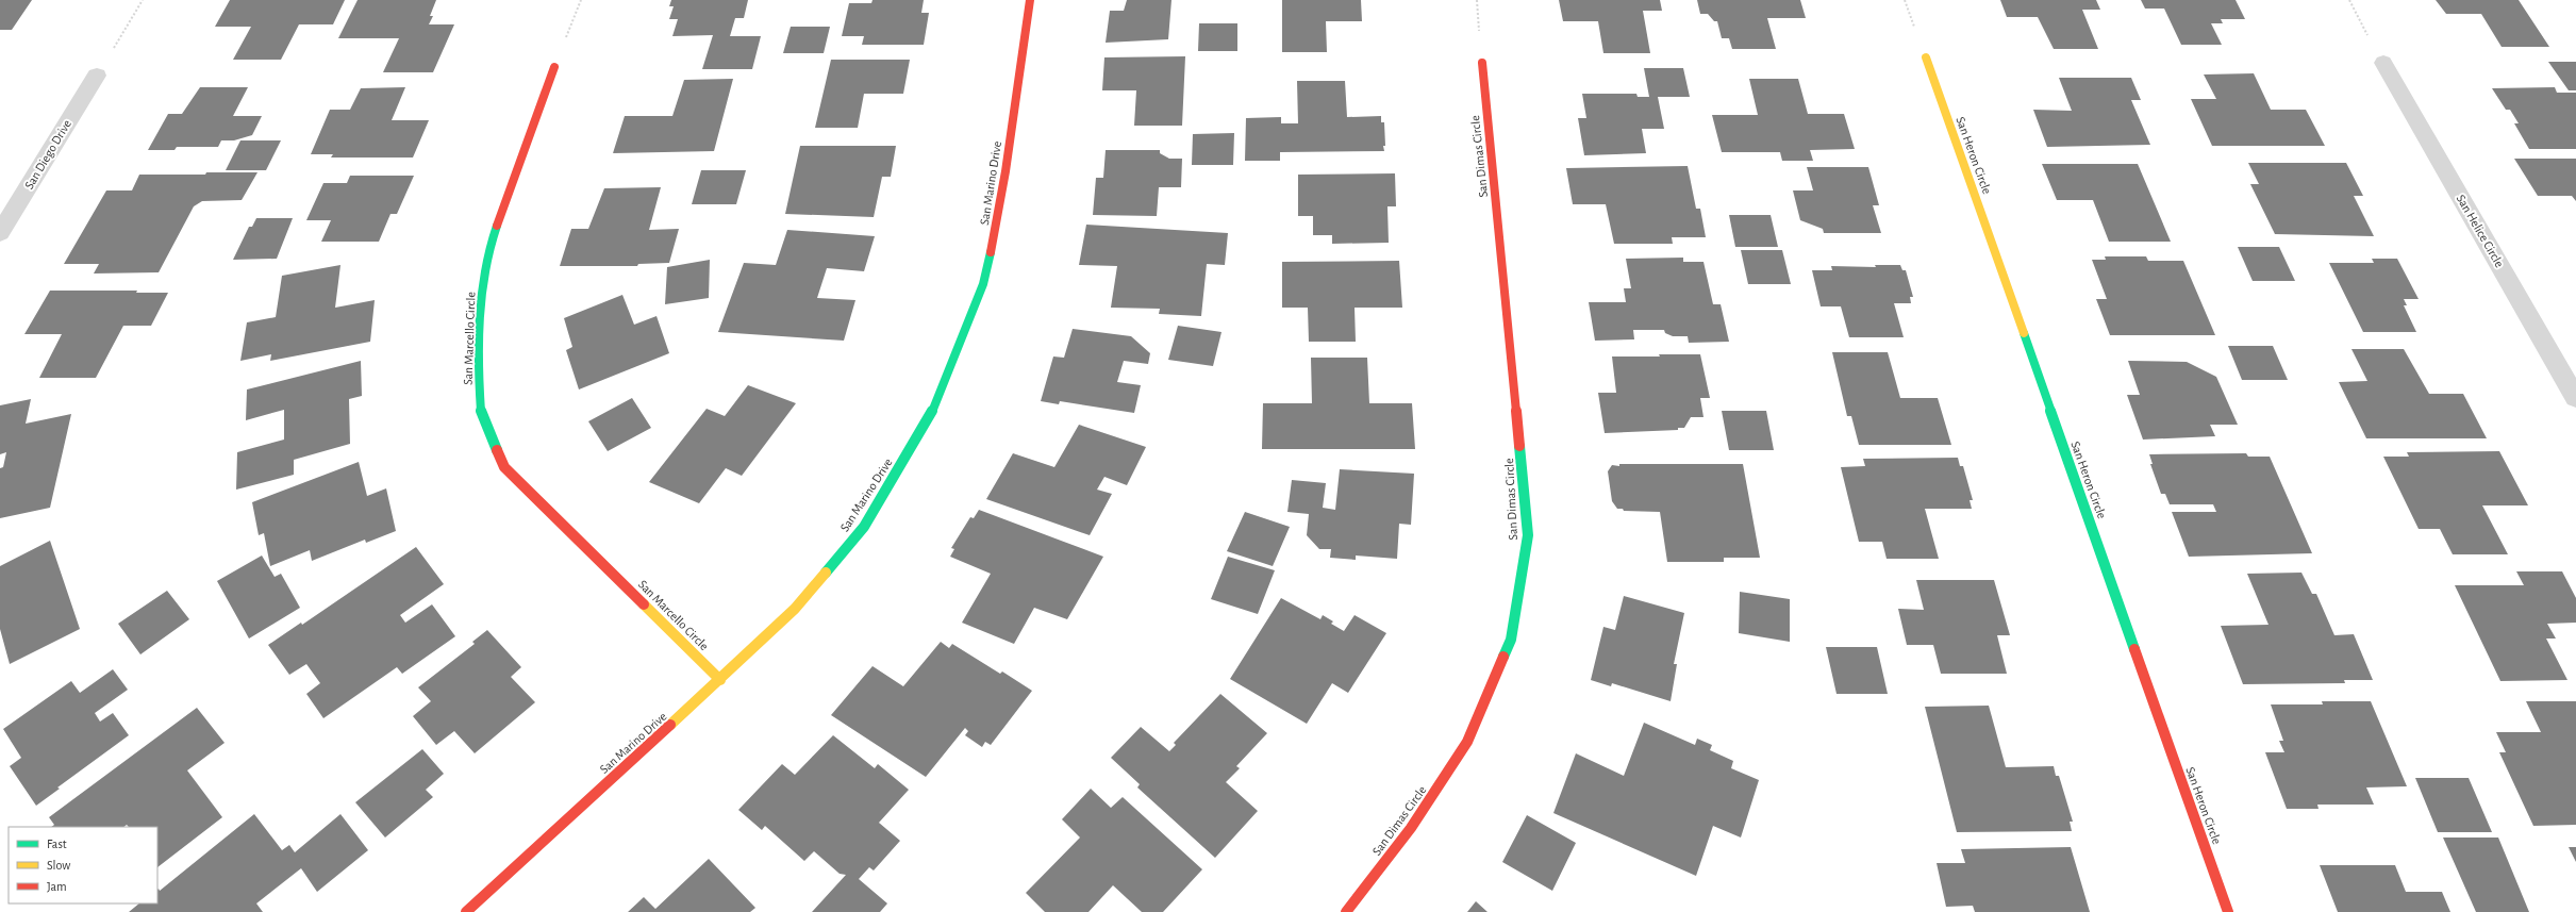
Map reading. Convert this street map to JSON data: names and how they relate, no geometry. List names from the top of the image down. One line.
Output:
{"streets":{"street":["San Diego Drive","San Heron Circle","San Dimas Circle","San Marino Drive","San Helice Circle","San Marcello Circle"]},"crossings":[["San Marino Drive","San Marcello Circle"]],"legend":["Fast","Slow","Jam"]}
